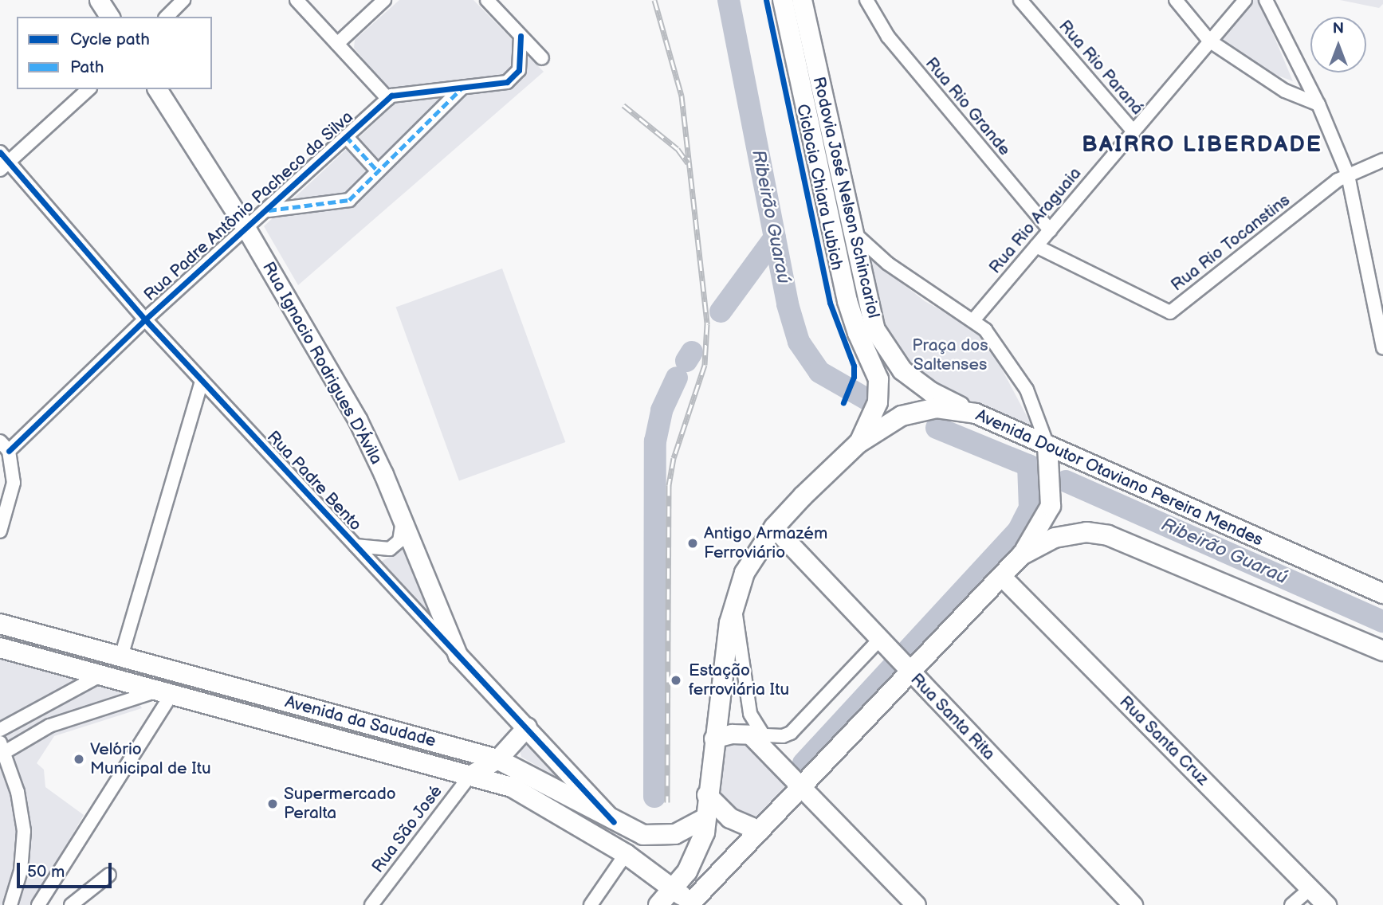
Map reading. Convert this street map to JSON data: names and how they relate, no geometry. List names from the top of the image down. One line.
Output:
{"streets":{"main road":["Rodovia José Nelson Schincariol","Avenida Doutor Otaviano Pereira Mendes","Avenida da Saudade"],"street":["Rua Rio Paraná","Rua Rio Grande","Rua Padre Antônio Pacheco da Silva","Rua Rio Araguaia","Rua Rio Tocanstins","Rua Ignacio Rodrigues D'Ávila","Rua Padre Bento","Rua Santa Rita","Rua Santa Cruz","Rua São José"],"cycle path":["Ciclocia Chiara Lubich"]},"crossings":[["Rua Rio Paraná","Rua Rio Araguaia"],["Rua Rio Grande","Rua Rio Araguaia"],["Rodovia José Nelson Schincariol","Avenida Doutor Otaviano Pereira Mendes"],["Rua Padre Antônio Pacheco da Silva","Rua Ignacio Rodrigues D'Ávila"],["Rua Padre Antônio Pacheco da Silva","Rua Padre Bento"],["Rua Rio Araguaia","Rua Rio Tocanstins"],["Rua Ignacio Rodrigues D'Ávila","Rua Padre Bento"],["Avenida Doutor Otaviano Pereira Mendes","Rua Santa Rita"],["Rua Padre Bento","Avenida da Saudade"],["Avenida da Saudade","Rua São José"]],"districts":["BAIRRO LIBERDADE"],"water":["Ribeirão Guaraú"],"parks":["Praça dos Saltenses"],"places":["Antigo Armazém Ferroviário","Estação ferroviária Itu","Velório Municipal de Itu","Supermercado Peralta"],"legend":["Cycle path","Path"],"scale_bar":"50 m","north":"top"}
